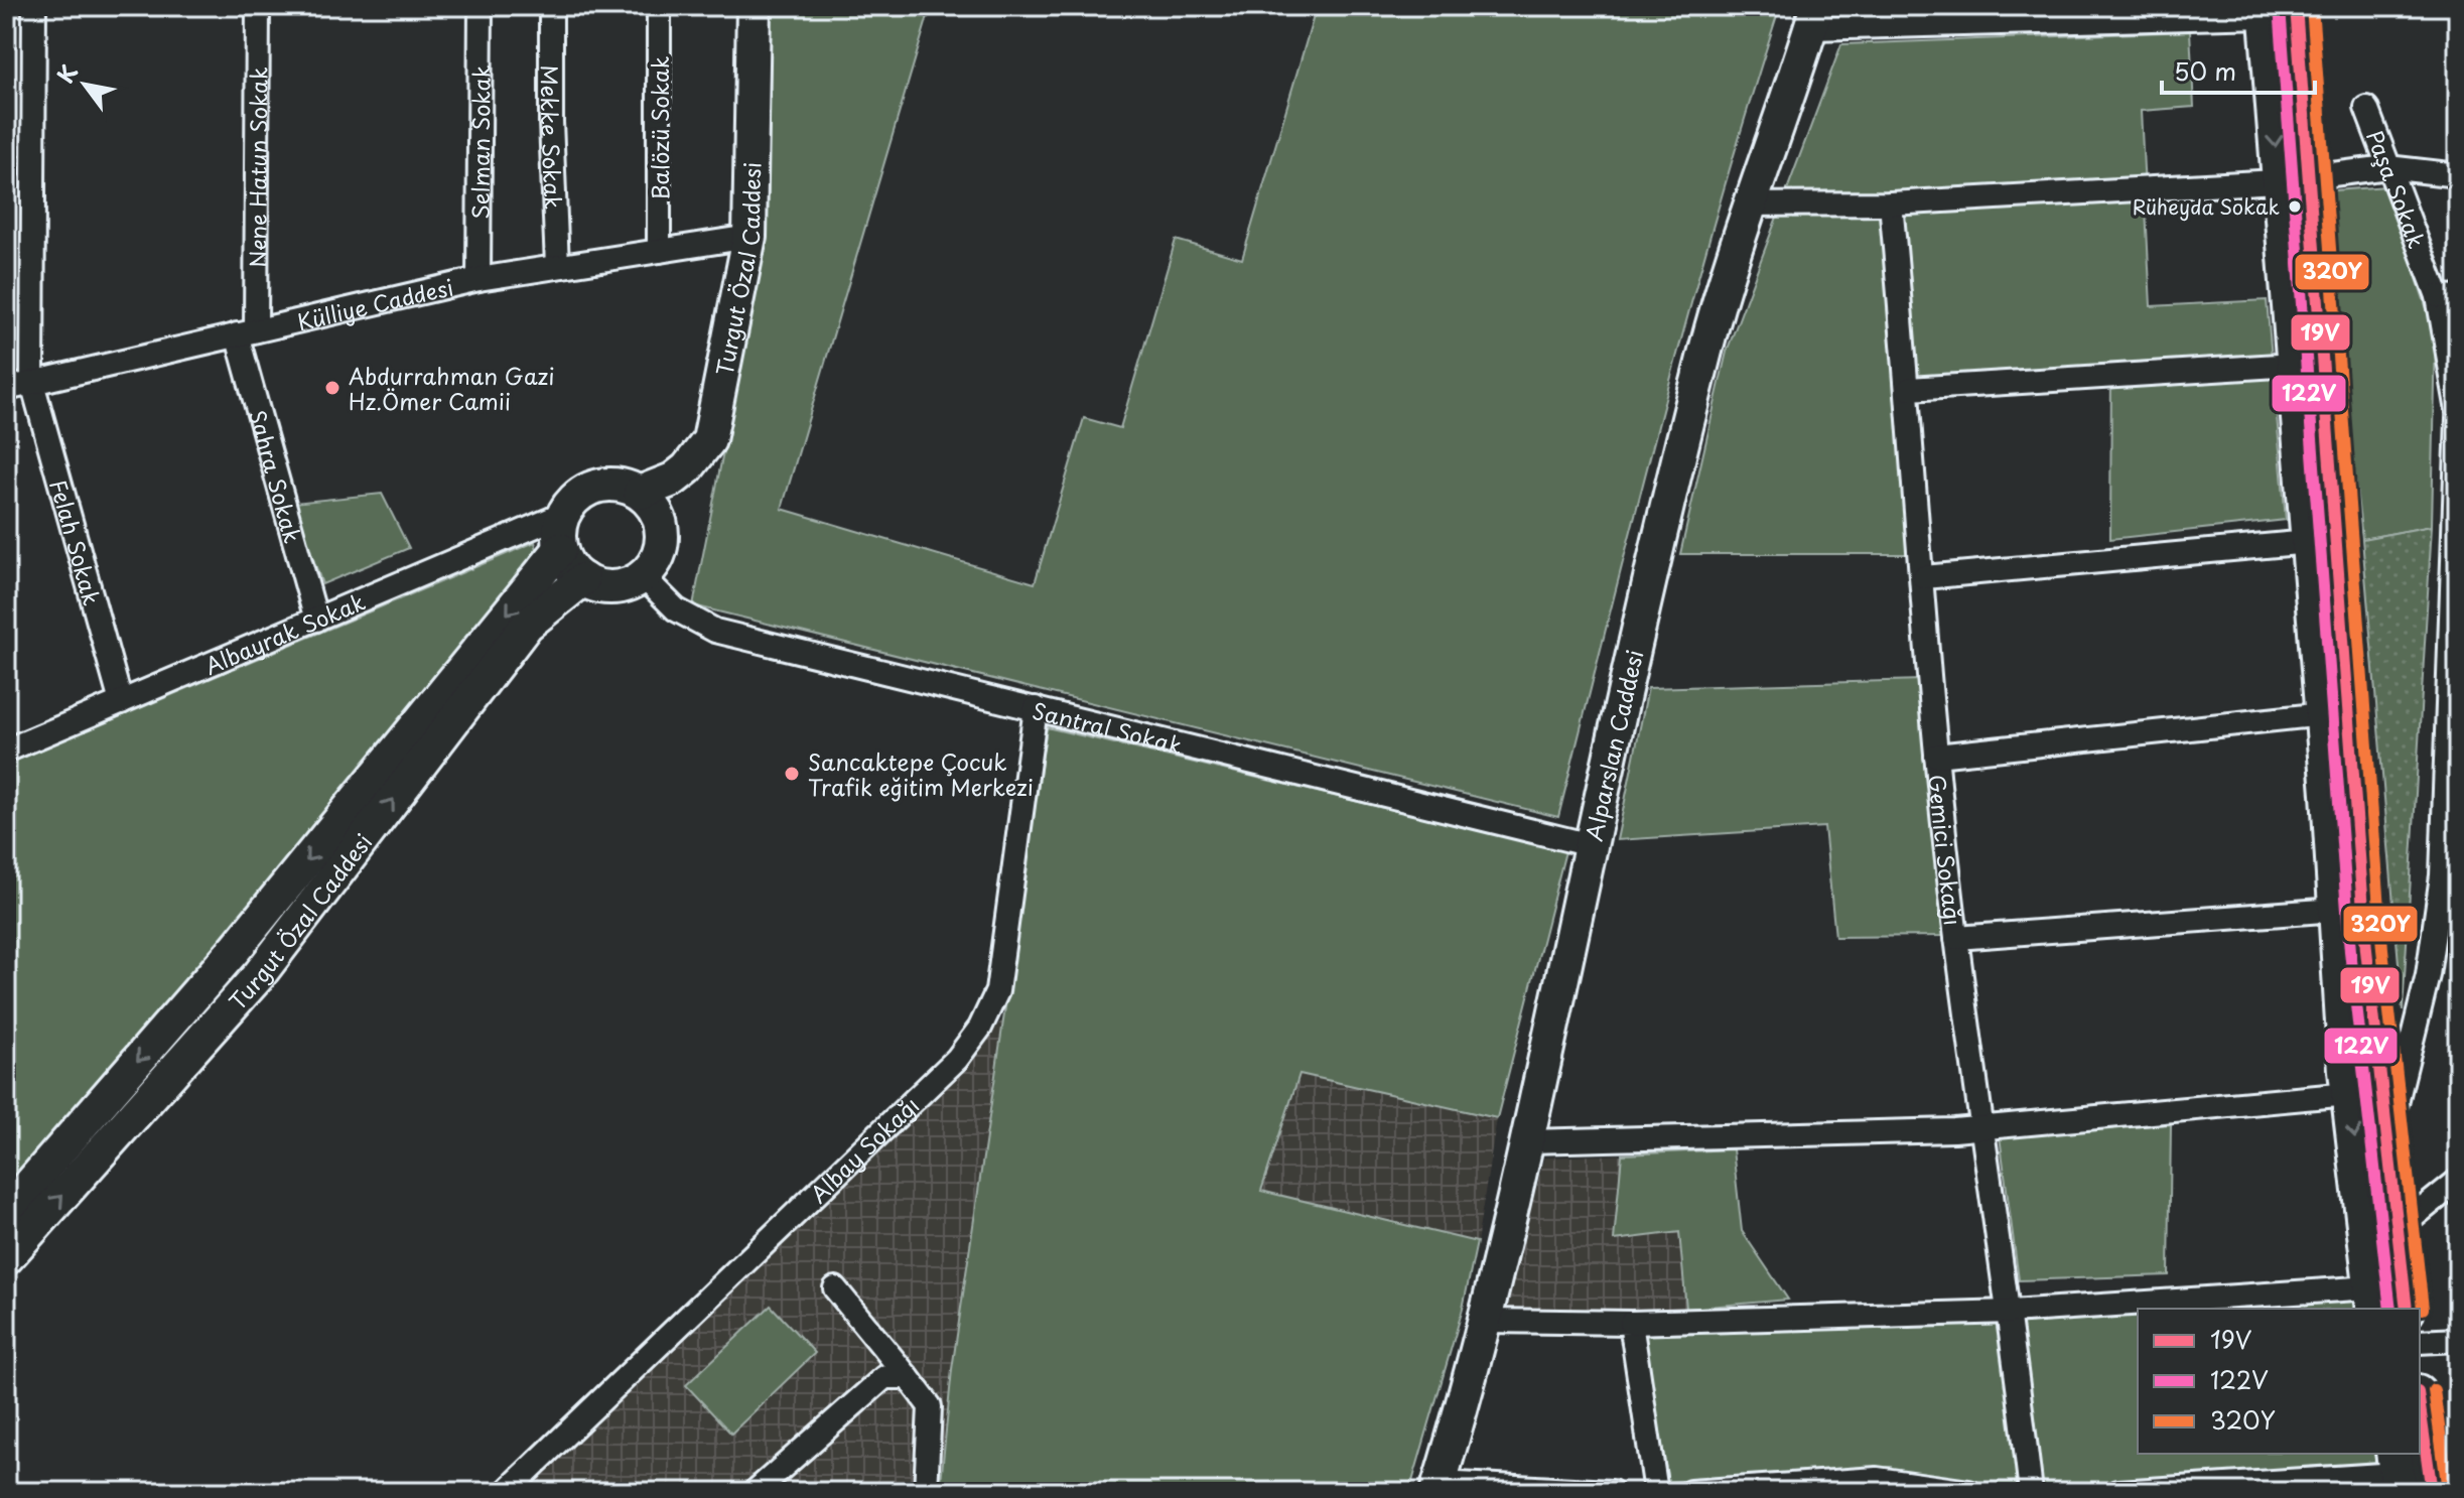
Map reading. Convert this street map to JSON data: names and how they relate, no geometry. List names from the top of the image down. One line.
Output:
{"streets":{"street":["Balözü Sokak","Mekke Sokak","Selman Sokak","Nene Hatun Sokak","Paşa Sokak","Turgut Özal Caddesi","Külliye Caddesi","Sahra Sokak","Felah Sokak","Albayrak Sokak","Santral Sokak","Alparslan Caddesi","Gemici Sokağı","Albay Sokağı"]},"crossings":[["Balözü Sokak","Külliye Caddesi"],["Mekke Sokak","Külliye Caddesi"],["Selman Sokak","Külliye Caddesi"],["Nene Hatun Sokak","Külliye Caddesi"],["Nene Hatun Sokak","Sahra Sokak"],["Turgut Özal Caddesi","Külliye Caddesi"],["Turgut Özal Caddesi","Albayrak Sokak"],["Turgut Özal Caddesi","Santral Sokak"],["Külliye Caddesi","Sahra Sokak"],["Külliye Caddesi","Felah Sokak"],["Sahra Sokak","Albayrak Sokak"],["Felah Sokak","Albayrak Sokak"],["Albayrak Sokak","Santral Sokak"],["Santral Sokak","Alparslan Caddesi"],["Santral Sokak","Albay Sokağı"]],"places":["Rüheyda Sokak","Abdurrahman Gazi Hz.Ömer Camii","Sancaktepe Çocuk Trafik eğitim Merkezi"],"lines":["transit line 19V","transit line 320Y","transit line 122V"],"legend":["19V","122V","320Y"],"scale_bar":"50 m","north":"top left"}
